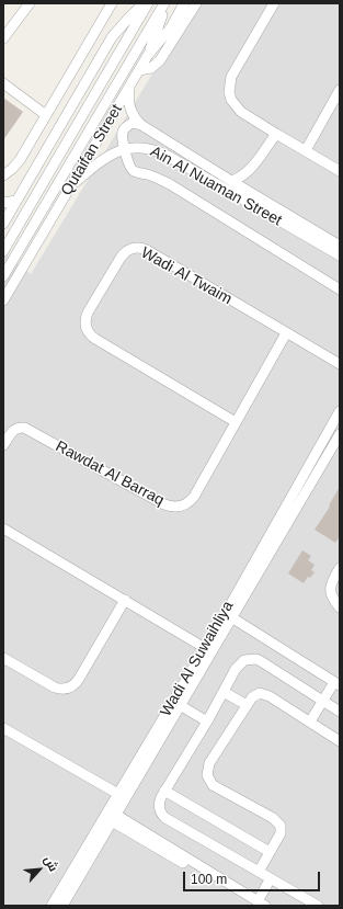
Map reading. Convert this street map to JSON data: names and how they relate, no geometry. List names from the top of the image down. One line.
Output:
{"streets":{"street":["Qutaifan Street","Ain Al Nuaman Street","Wadi Al Twaim","Rawdat Al Barraq","Wadi Al Suwaihliya"]},"crossings":[["Qutaifan Street","Ain Al Nuaman Street"],["Wadi Al Twaim","Rawdat Al Barraq"]],"scale_bar":"100 m","north":"top right"}
